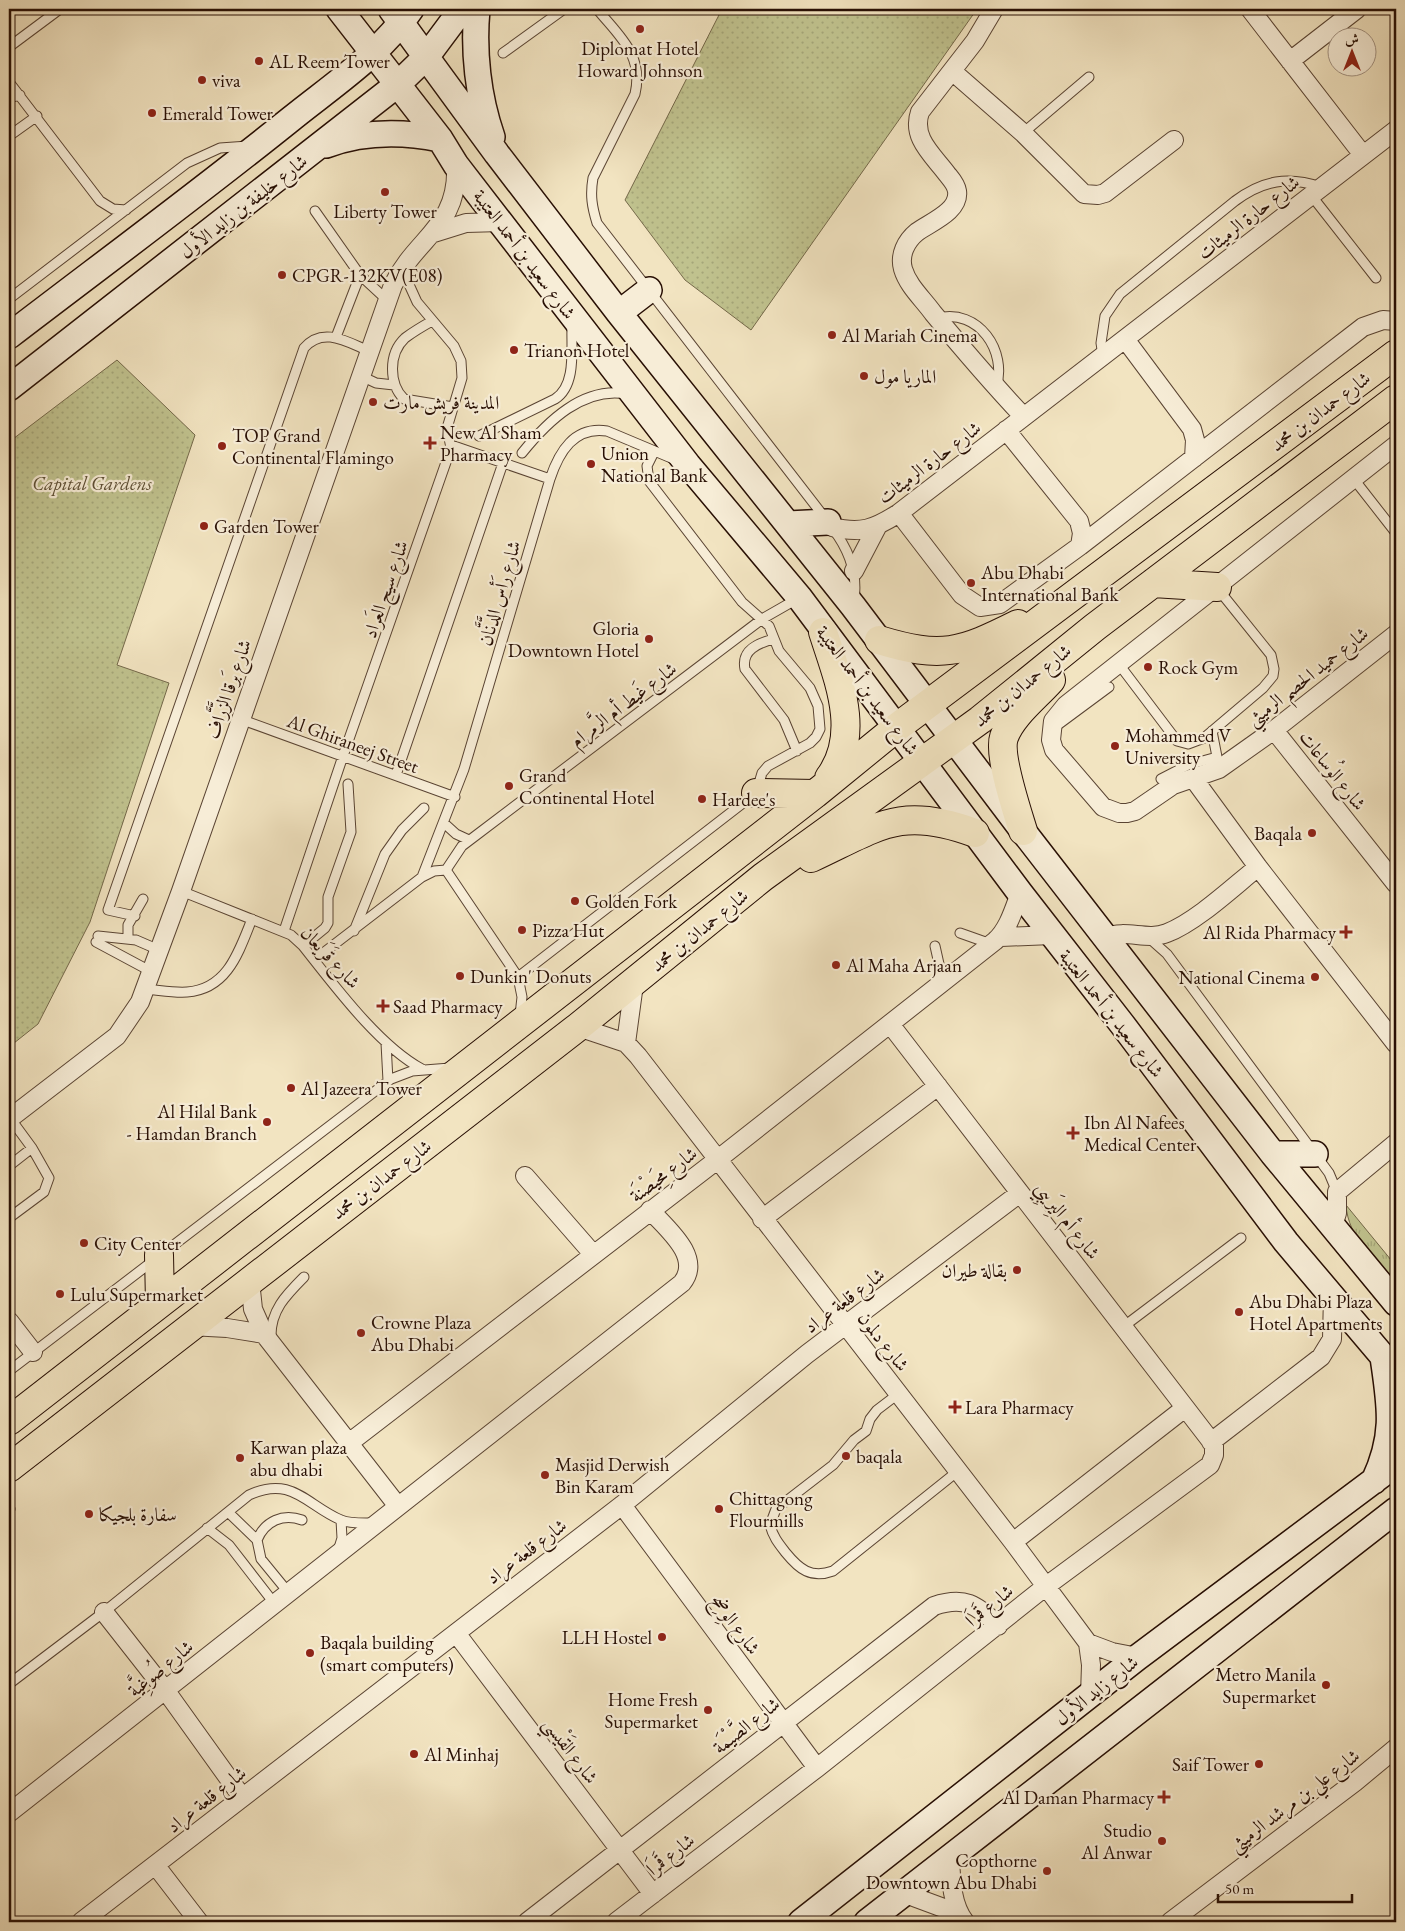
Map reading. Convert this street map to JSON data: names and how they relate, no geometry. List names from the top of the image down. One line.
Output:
{"streets":{"main road":["شارع خليفة بن زايد الأول","شارع سعيد بن أحمد العتيبة","شارع حمدان بن محمد","شارع زايد الأول"],"street":["شارع حارة الرميثات","شارع حميد الحصم الرميثي","شارع بَرقا الزَّرَّاف","شارع الوُساعات","شارع مِحَيصْنَة","شارع أم اليِرَيبِي","شارع قلعة عراد","شارع دلمون","شارع قَمرَا","شارع الوِضِح","شارع صُوغِيَّة","شارع الصَّيْمَة","شارع القَيْسي","شارع علي بن مرشد الرميثي"],"lane":["شارع سيح العَراد","شارع رَأس الدَّنَّان","شارع غَيط أم الرَّمرام","Al Ghiraneej Street","شارع قَرَيعان"]},"crossings":[["شارع خليفة بن زايد الأول","شارع سعيد بن أحمد العتيبة"],["شارع سعيد بن أحمد العتيبة","شارع حمدان بن محمد"],["شارع سعيد بن أحمد العتيبة","شارع رَأس الدَّنَّان"],["شارع سعيد بن أحمد العتيبة","شارع بَرقا الزَّرَّاف"],["شارع سعيد بن أحمد العتيبة","شارع غَيط أم الرَّمرام"],["شارع سعيد بن أحمد العتيبة","شارع مِحَيصْنَة"],["شارع سيح العَراد","شارع بَرقا الزَّرَّاف"],["شارع سيح العَراد","Al Ghiraneej Street"],["شارع سيح العَراد","شارع قَرَيعان"],["شارع رَأس الدَّنَّان","Al Ghiraneej Street"],["شارع حميد الحصم الرميثي","شارع الوُساعات"],["شارع بَرقا الزَّرَّاف","Al Ghiraneej Street"],["شارع بَرقا الزَّرَّاف","شارع قَرَيعان"],["شارع مِحَيصْنَة","شارع أم اليِرَيبِي"],["شارع مِحَيصْنَة","شارع دلمون"],["شارع مِحَيصْنَة","شارع صُوغِيَّة"],["شارع أم اليِرَيبِي","شارع قلعة عراد"],["شارع أم اليِرَيبِي","شارع قَمرَا"],["شارع قلعة عراد","شارع دلمون"],["شارع قلعة عراد","شارع الوِضِح"],["شارع قلعة عراد","شارع القَيْسي"],["شارع دلمون","شارع قَمرَا"],["شارع قَمرَا","شارع الوِضِح"],["شارع قَمرَا","شارع الصَّيْمَة"],["شارع قَمرَا","شارع القَيْسي"],["شارع الوِضِح","شارع الصَّيْمَة"],["شارع الصَّيْمَة","شارع القَيْسي"]],"parks":["Capital Gardens"],"places":{"other":["Diplomat Hotel Howard Johnson","AL Reem Tower","viva","Emerald Tower","Liberty Tower","CPGR-132KV(E08)","Al Mariah Cinema","Trianon Hotel","الماريا مول","المدينة فريش مارت","TOP Grand Continental Flamingo","Union National Bank","Garden Tower","Abu Dhabi International Bank","Gloria Downtown Hotel","Rock Gym","Mohammed V University","Grand Continental Hotel","Hardee's","Baqala","Golden Fork","Pizza Hut","Al Maha Arjaan","Dunkin' Donuts","National Cinema","Al Jazeera Tower","Al Hilal Bank - Hamdan Branch","City Center","بقالة طيران","Lulu Supermarket","Abu Dhabi Plaza Hotel Apartments","Crowne Plaza Abu Dhabi","baqala","Karwan plaza abu dhabi","Masjid Derwish Bin Karam","Chittagong Flourmills","سفارة بلجيكا","LLH Hostel","Baqala building (smart computers)","Metro Manila Supermarket","Home Fresh Supermarket","Al Minhaj","Saif Tower","Studio Al Anwar","Copthorne Downtown Abu Dhabi"],"health":["New Al Sham Pharmacy","Al Rida Pharmacy","Saad Pharmacy","Ibn Al Nafees Medical Center","Lara Pharmacy","Al Daman Pharmacy"]},"scale_bar":"50 m","north":"top"}
